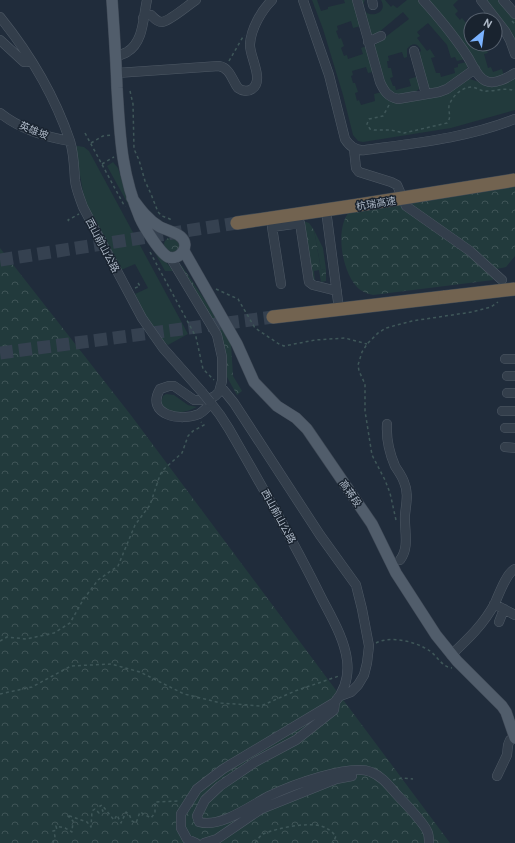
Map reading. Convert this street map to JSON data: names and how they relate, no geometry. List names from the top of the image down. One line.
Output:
{"streets":{"highway":["杭瑞高速"],"main road":["高蒋段"],"street":["英雄坡","西山前山公路"]},"crossings":[["英雄坡","西山前山公路"]],"north":"top right"}
